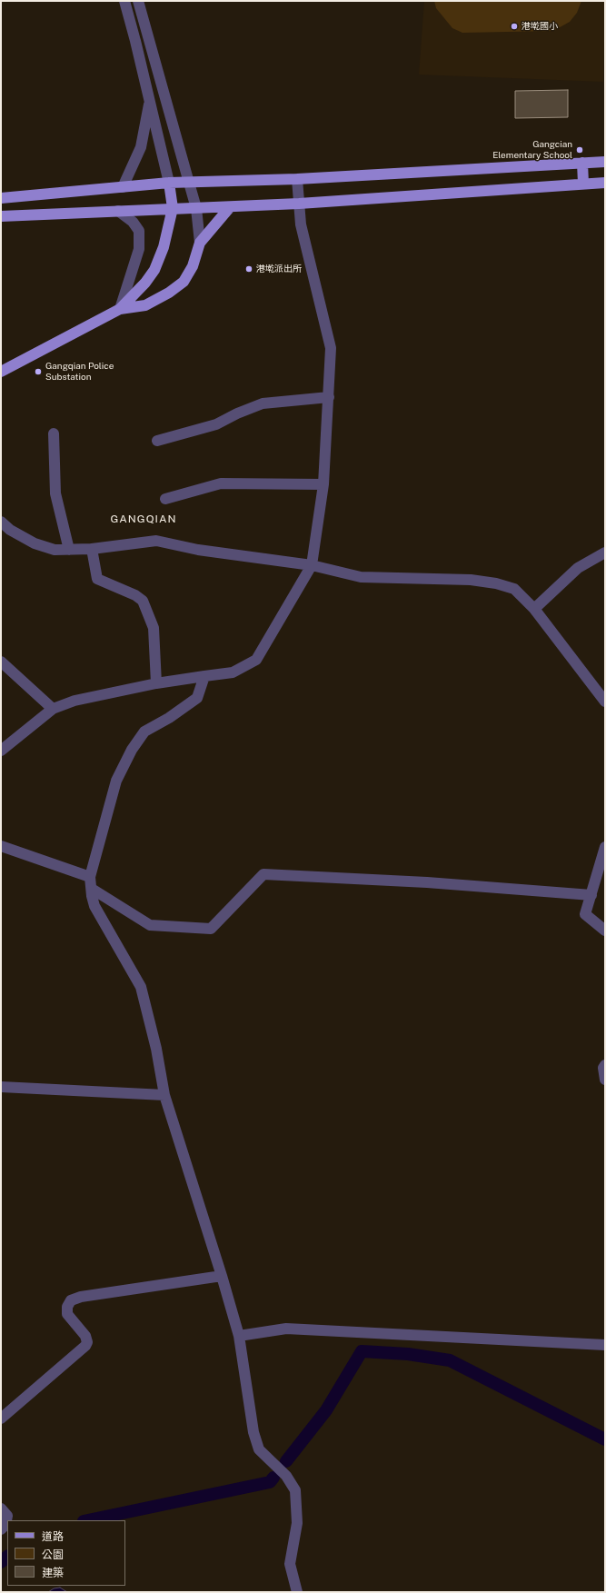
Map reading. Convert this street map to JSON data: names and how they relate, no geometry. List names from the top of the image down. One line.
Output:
{"districts":["GANGQIAN"],"places":["港墘國小","Gangcian Elementary School","港墘派出所","Gangqian Police Substation"],"legend":["道路","公園","建築"]}
